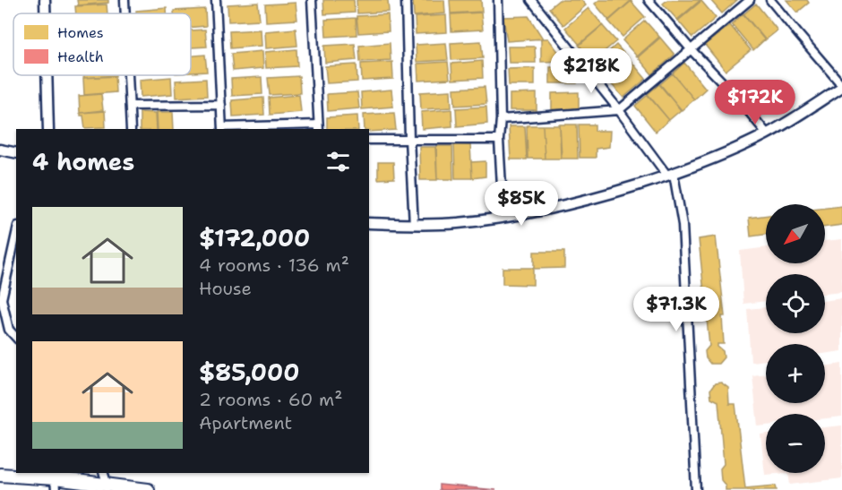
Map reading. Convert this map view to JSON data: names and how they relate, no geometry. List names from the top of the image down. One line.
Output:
{"legend":["Homes","Health"],"north":"bottom left","page":{"price":["$218K","$172K","$85K","$71.3K"],"heading":"4 homes","list":[{"name":"$172,000","note":"4 rooms · 136 m² · House"},{"name":"$85,000","note":"2 rooms · 60 m² · Apartment"}],"map_buttons":["+","−"]}}
